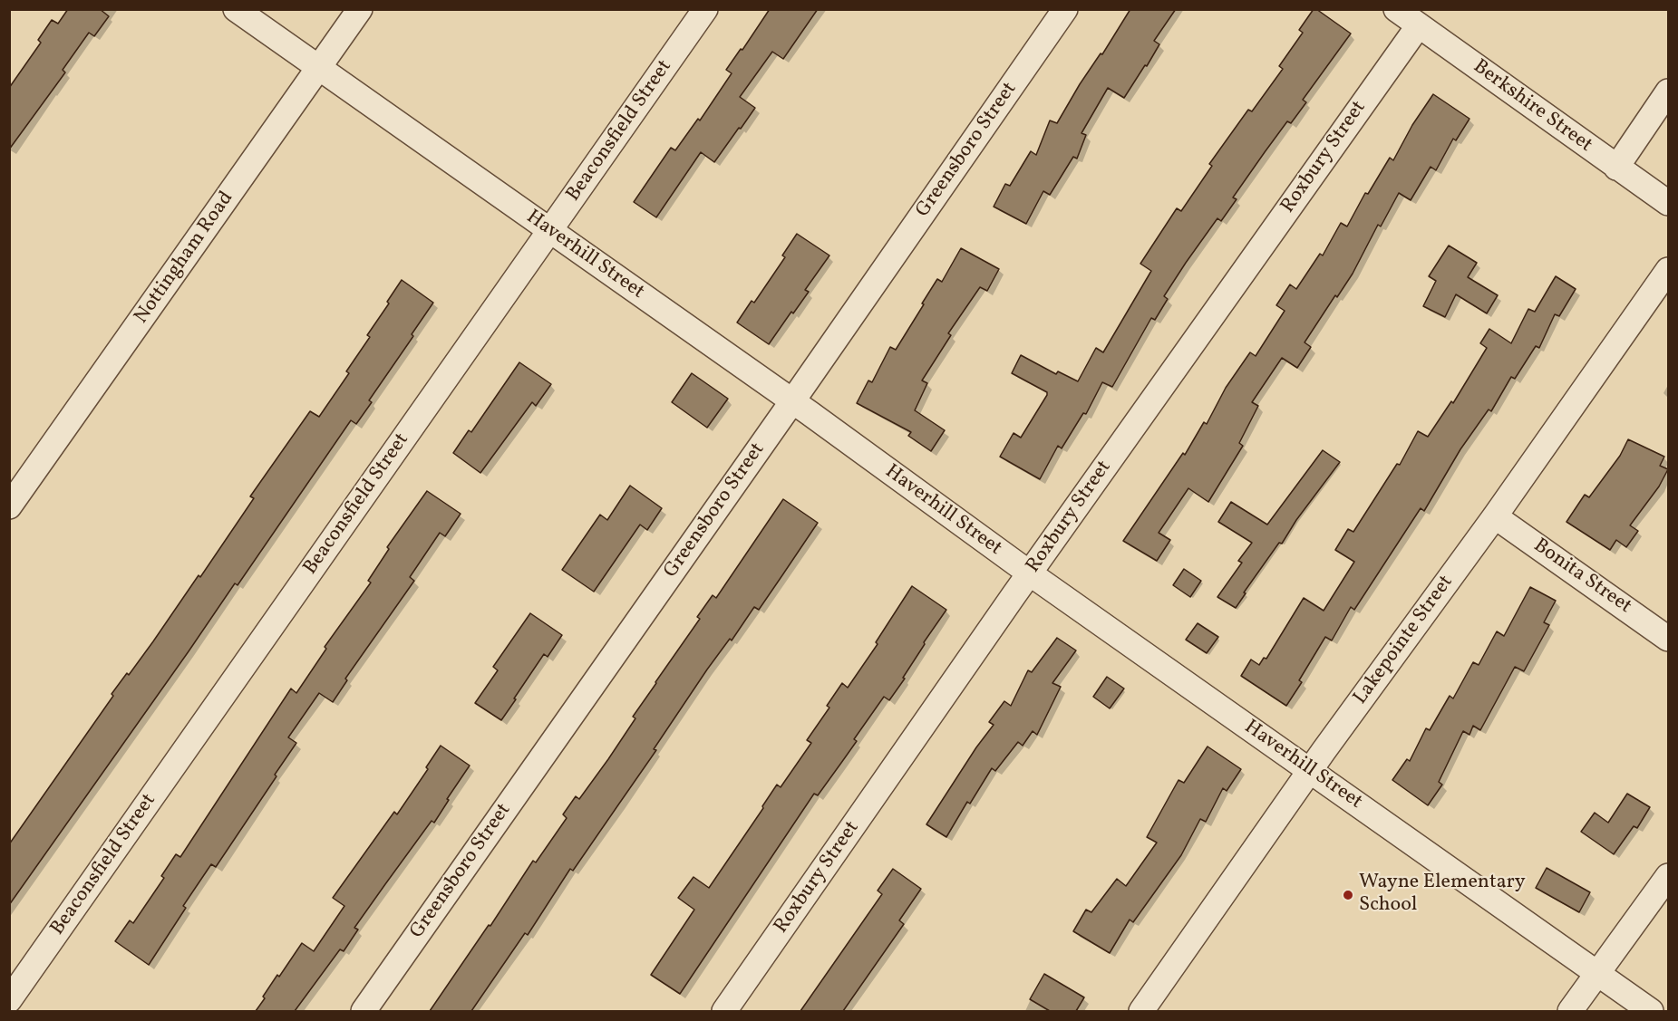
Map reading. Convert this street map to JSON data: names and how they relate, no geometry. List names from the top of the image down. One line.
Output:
{"streets":{"street":["Berkshire Street","Beaconsfield Street","Greensboro Street","Roxbury Street","Haverhill Street","Nottingham Road","Bonita Street","Lakepointe Street"]},"crossings":[["Berkshire Street","Roxbury Street"],["Beaconsfield Street","Haverhill Street"],["Greensboro Street","Haverhill Street"],["Roxbury Street","Haverhill Street"],["Haverhill Street","Nottingham Road"],["Haverhill Street","Lakepointe Street"],["Bonita Street","Lakepointe Street"]],"places":["Wayne Elementary School"]}
